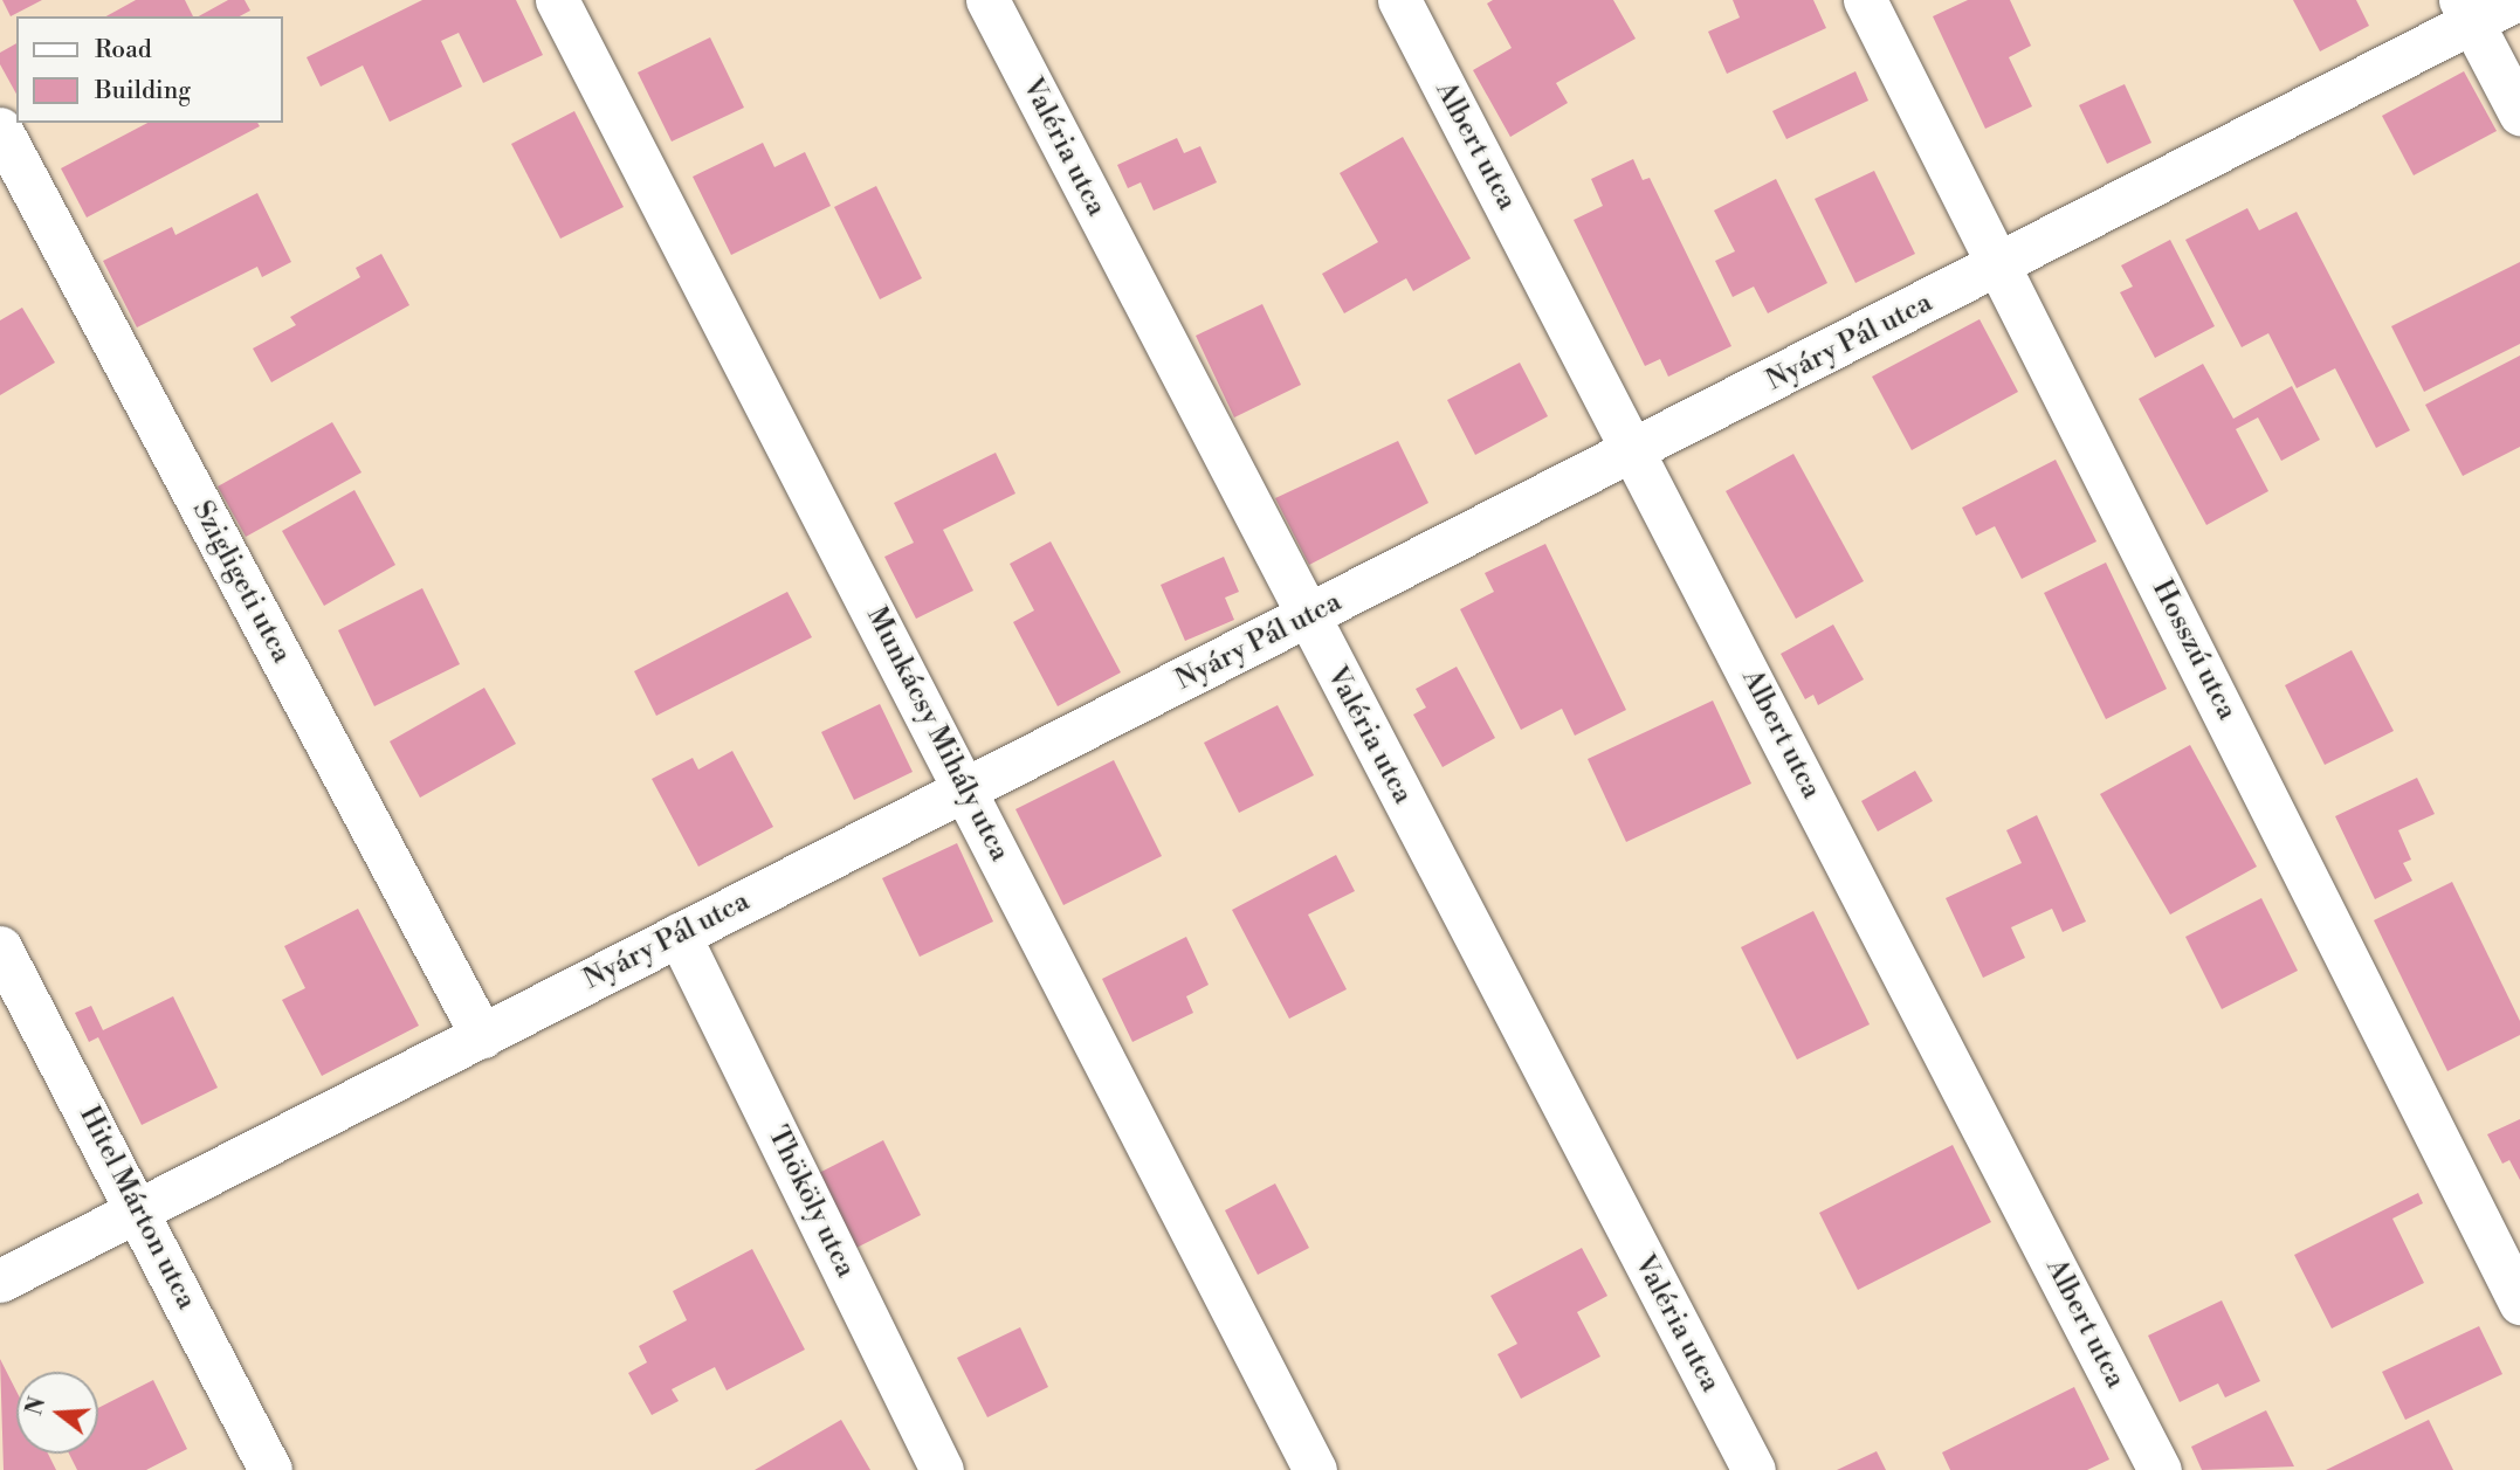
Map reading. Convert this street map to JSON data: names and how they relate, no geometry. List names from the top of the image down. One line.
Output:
{"streets":{"street":["Albert utca","Valéria utca","Nyáry Pál utca","Szigligeti utca","Hosszú utca","Munkácsy Mihály utca","Thököly utca","Hitel Márton utca"]},"crossings":[["Albert utca","Nyáry Pál utca"],["Valéria utca","Nyáry Pál utca"],["Nyáry Pál utca","Szigligeti utca"],["Nyáry Pál utca","Hosszú utca"],["Nyáry Pál utca","Munkácsy Mihály utca"],["Nyáry Pál utca","Thököly utca"],["Nyáry Pál utca","Hitel Márton utca"]],"legend":["Road","Building"],"north":"left"}
